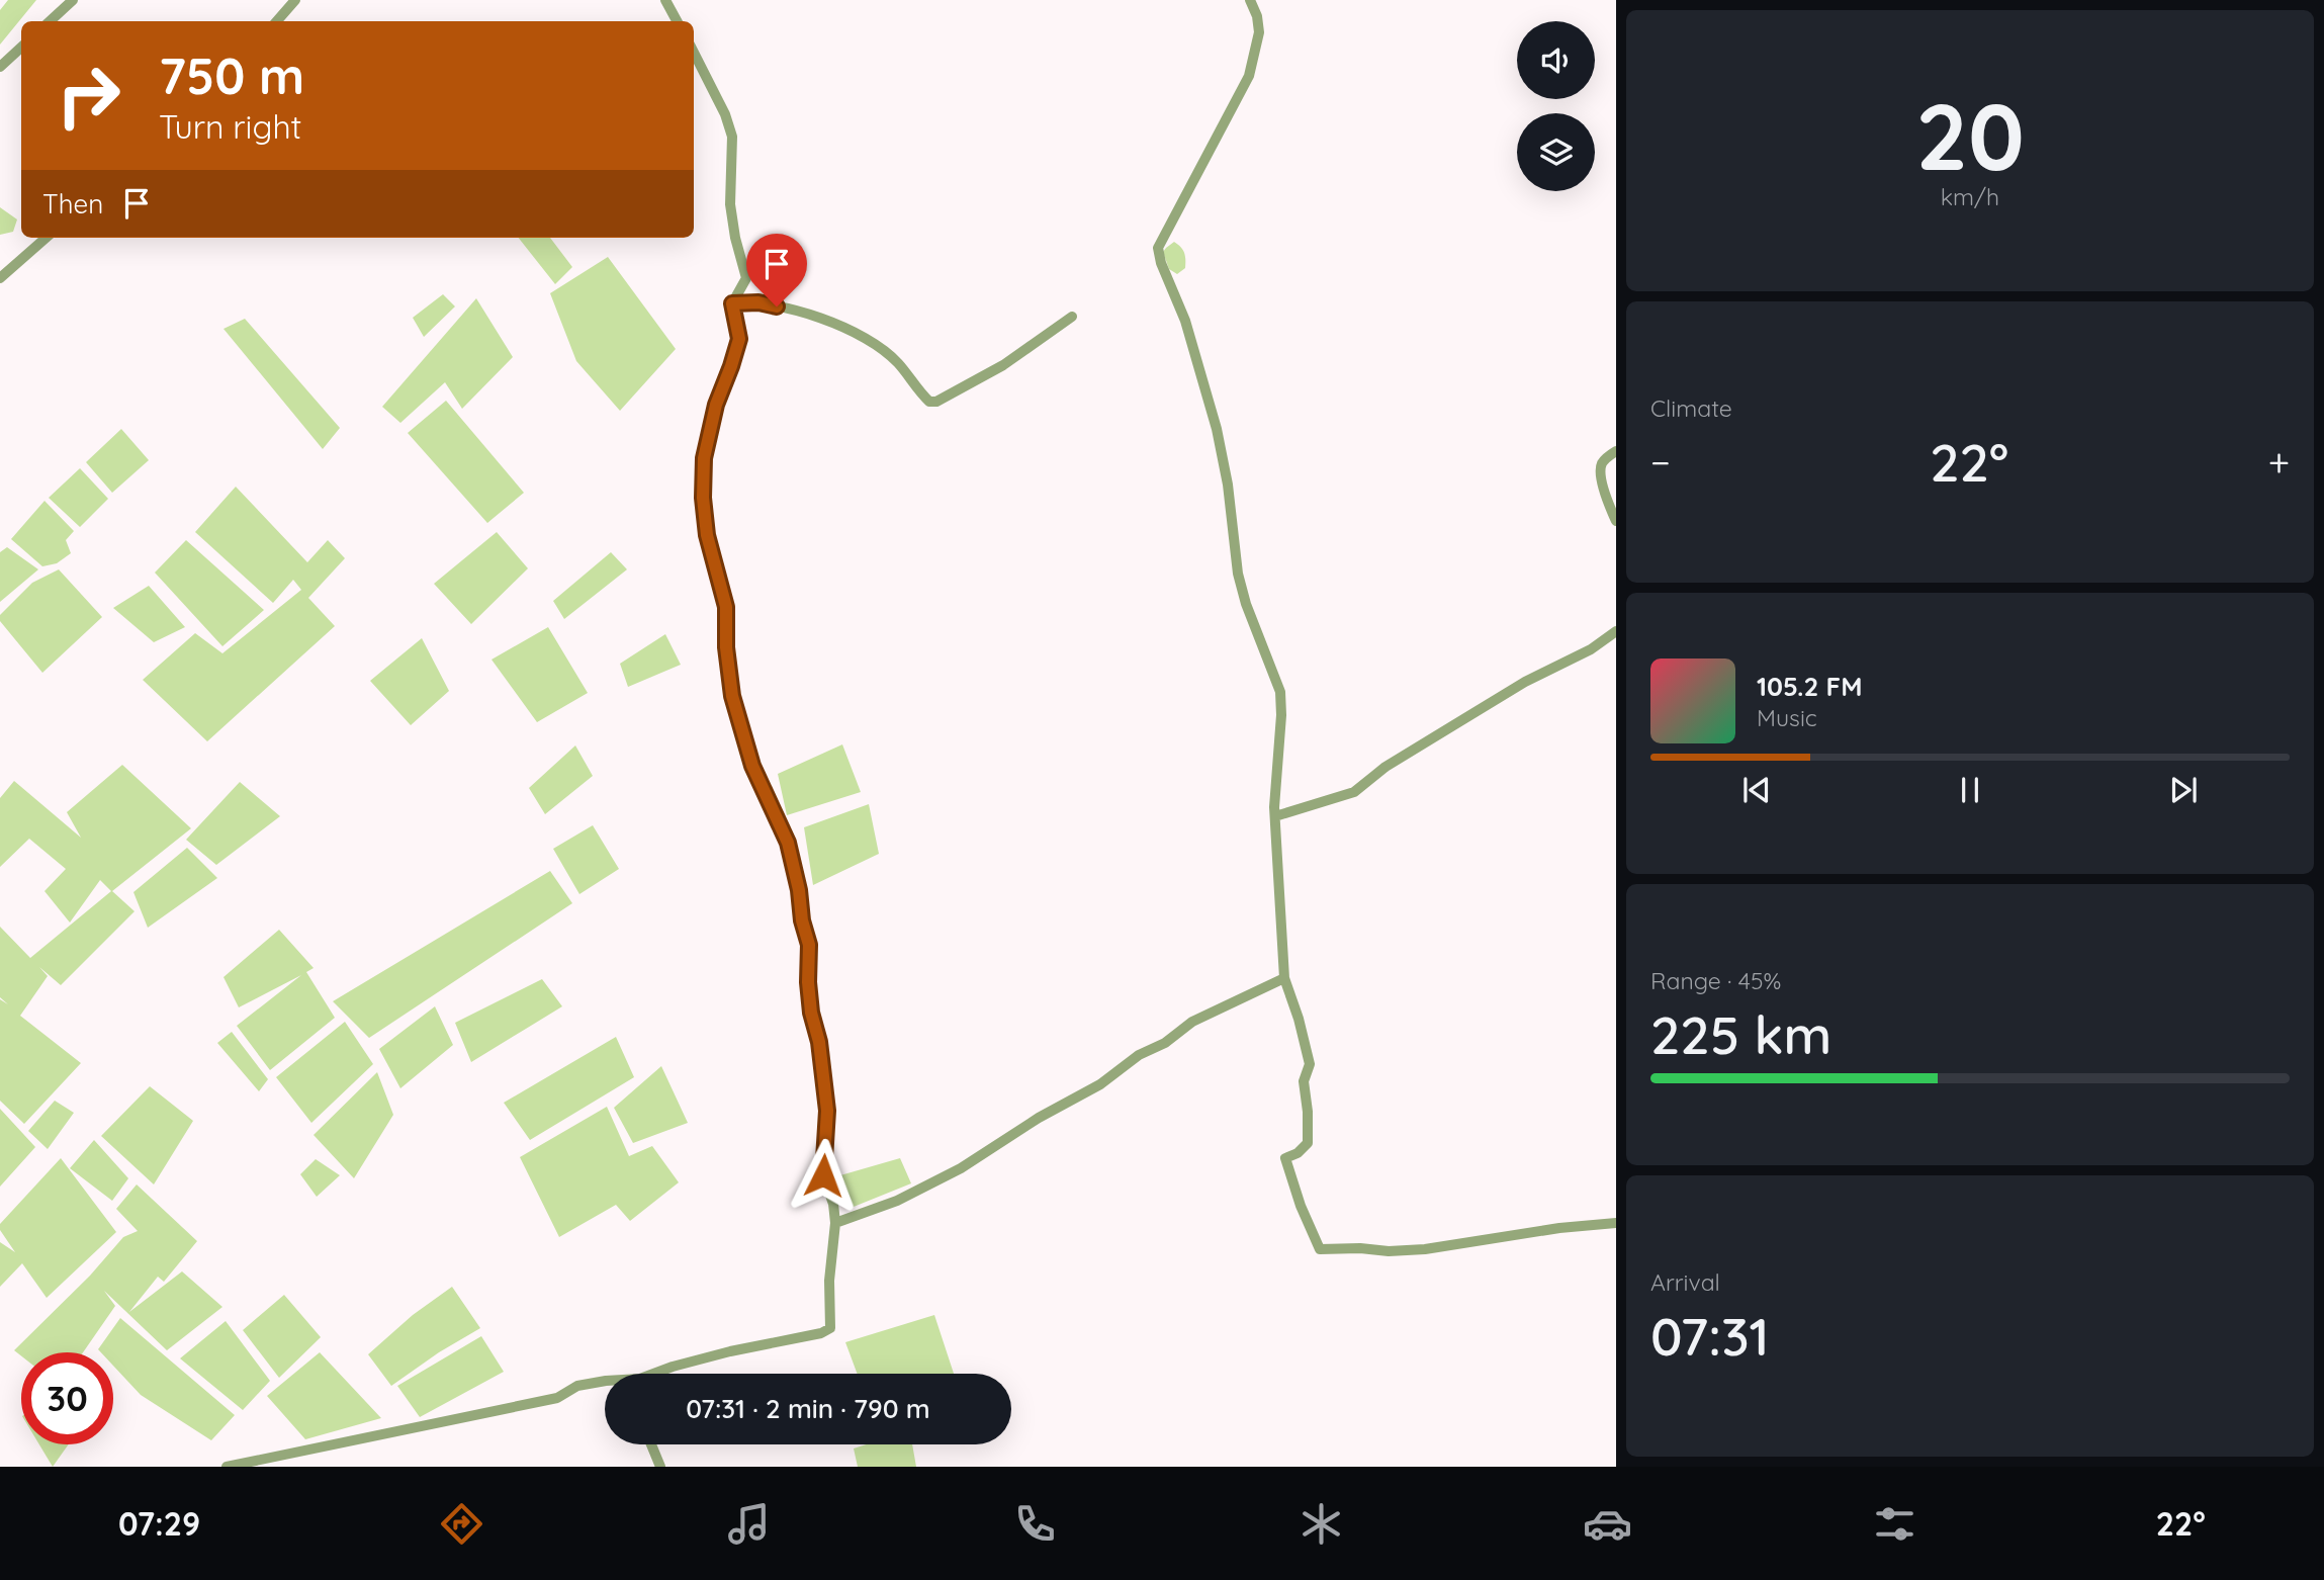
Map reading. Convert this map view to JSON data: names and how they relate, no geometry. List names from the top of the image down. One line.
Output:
{"page":{"tile":[["20","km/h"],"Climate",["Range · 45%","225 km"],["Arrival","07:31"]],"turn":["750 m","Turn right"],"then":"Then","heat":["−","22°","+"],"song":["105.2 FM","Music"],"limit":"30","trip":"07:31 · 2 min · 790 m","tabs":["07:29","22°"]}}
